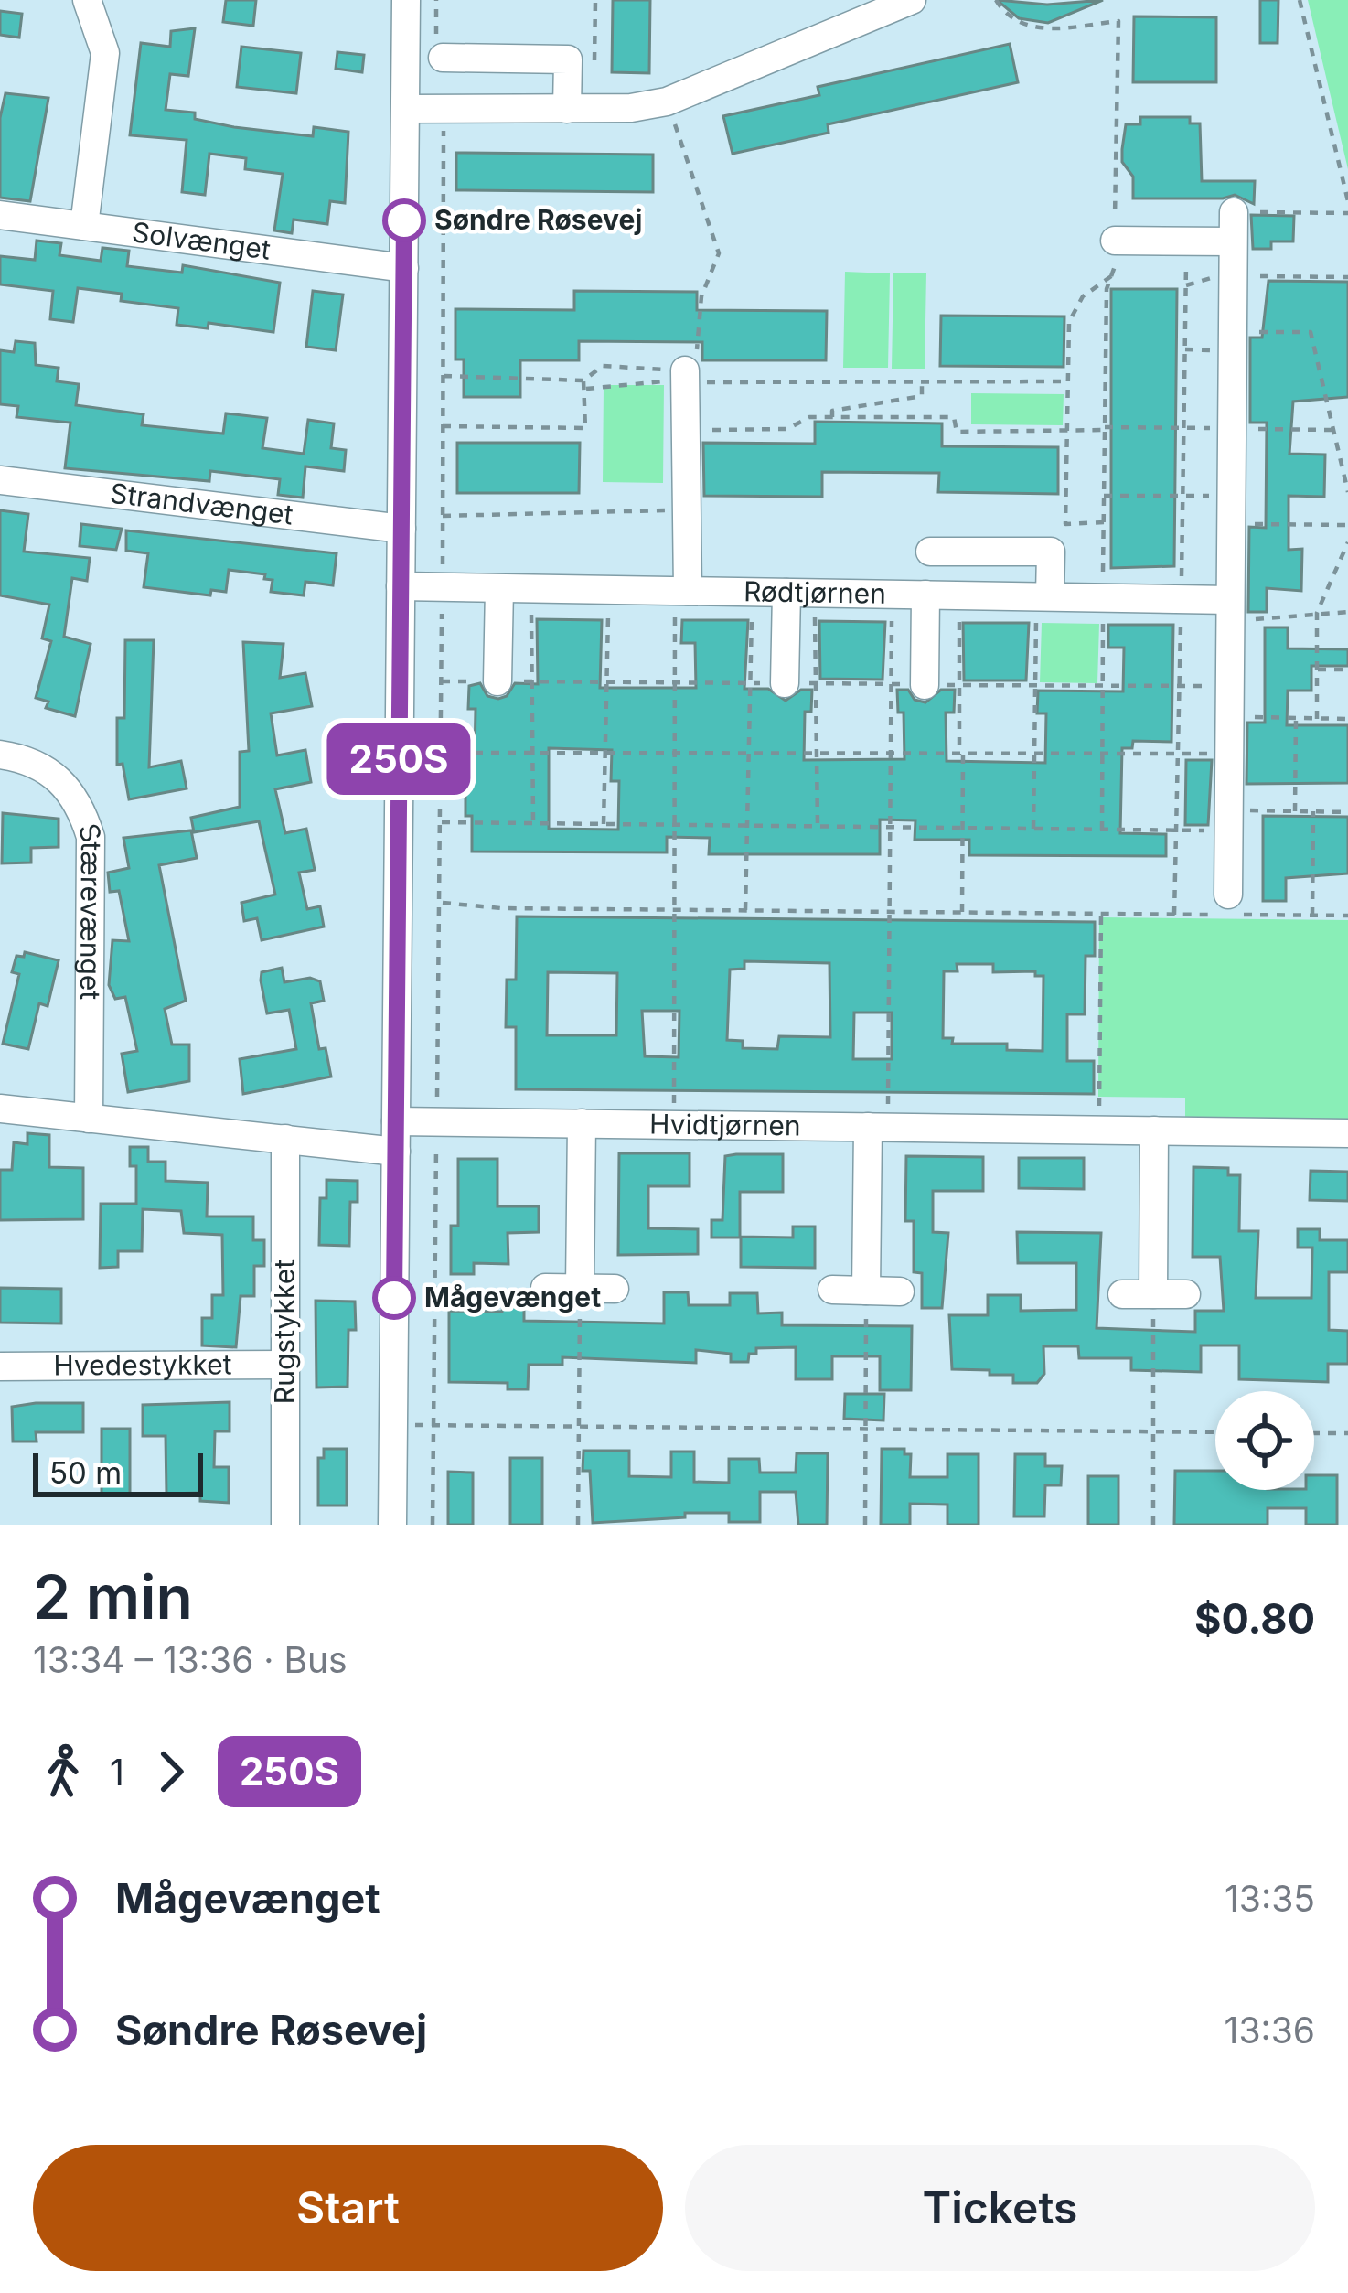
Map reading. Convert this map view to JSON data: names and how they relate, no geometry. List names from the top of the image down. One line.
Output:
{"streets":{"street":["Solvænget","Strandvænget","Rødtjørnen","Stærevænget","Hvidtjørnen","Rugstykket","Hvedestykket"]},"crossings":[["Rugstykket","Hvedestykket"]],"places":["Søndre Røsevej","Mågevænget"],"lines":["bus line 250S"],"scale_bar":"50 m","page":{"on_map":"250S","scale":"50 m","heading":["2 min","13:34 – 13:36 · Bus","$0.80"],"legs":["1","250S"],"list":[{"name":"Mågevænget","value":"13:35"},{"name":"Søndre Røsevej","value":"13:36"}],"buttons":["Start","Tickets"]}}
